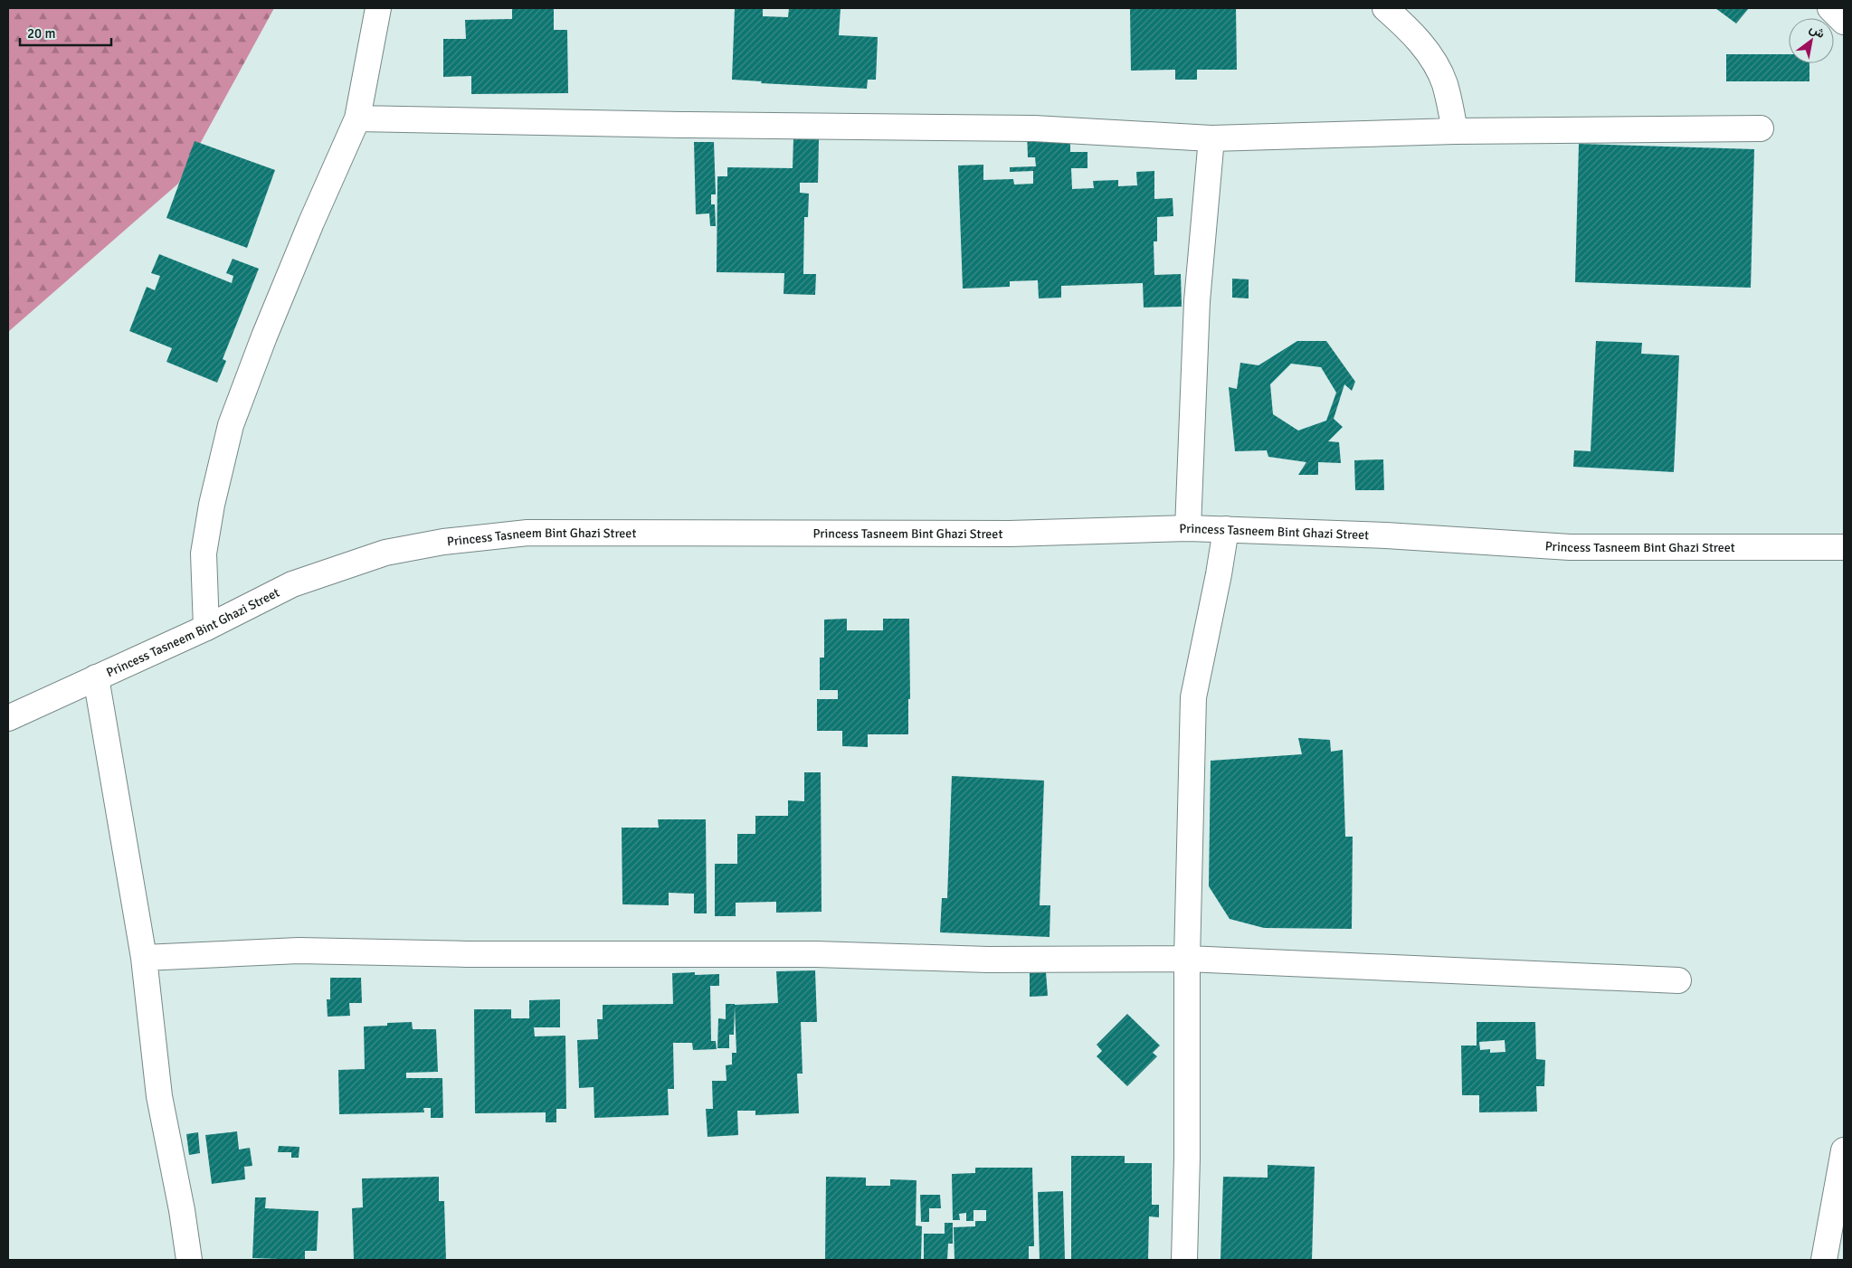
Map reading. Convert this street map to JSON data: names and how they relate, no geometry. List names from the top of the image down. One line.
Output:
{"streets":{"street":["Princess Tasneem Bint Ghazi Street"]},"scale_bar":"20 m","north":"top right"}
